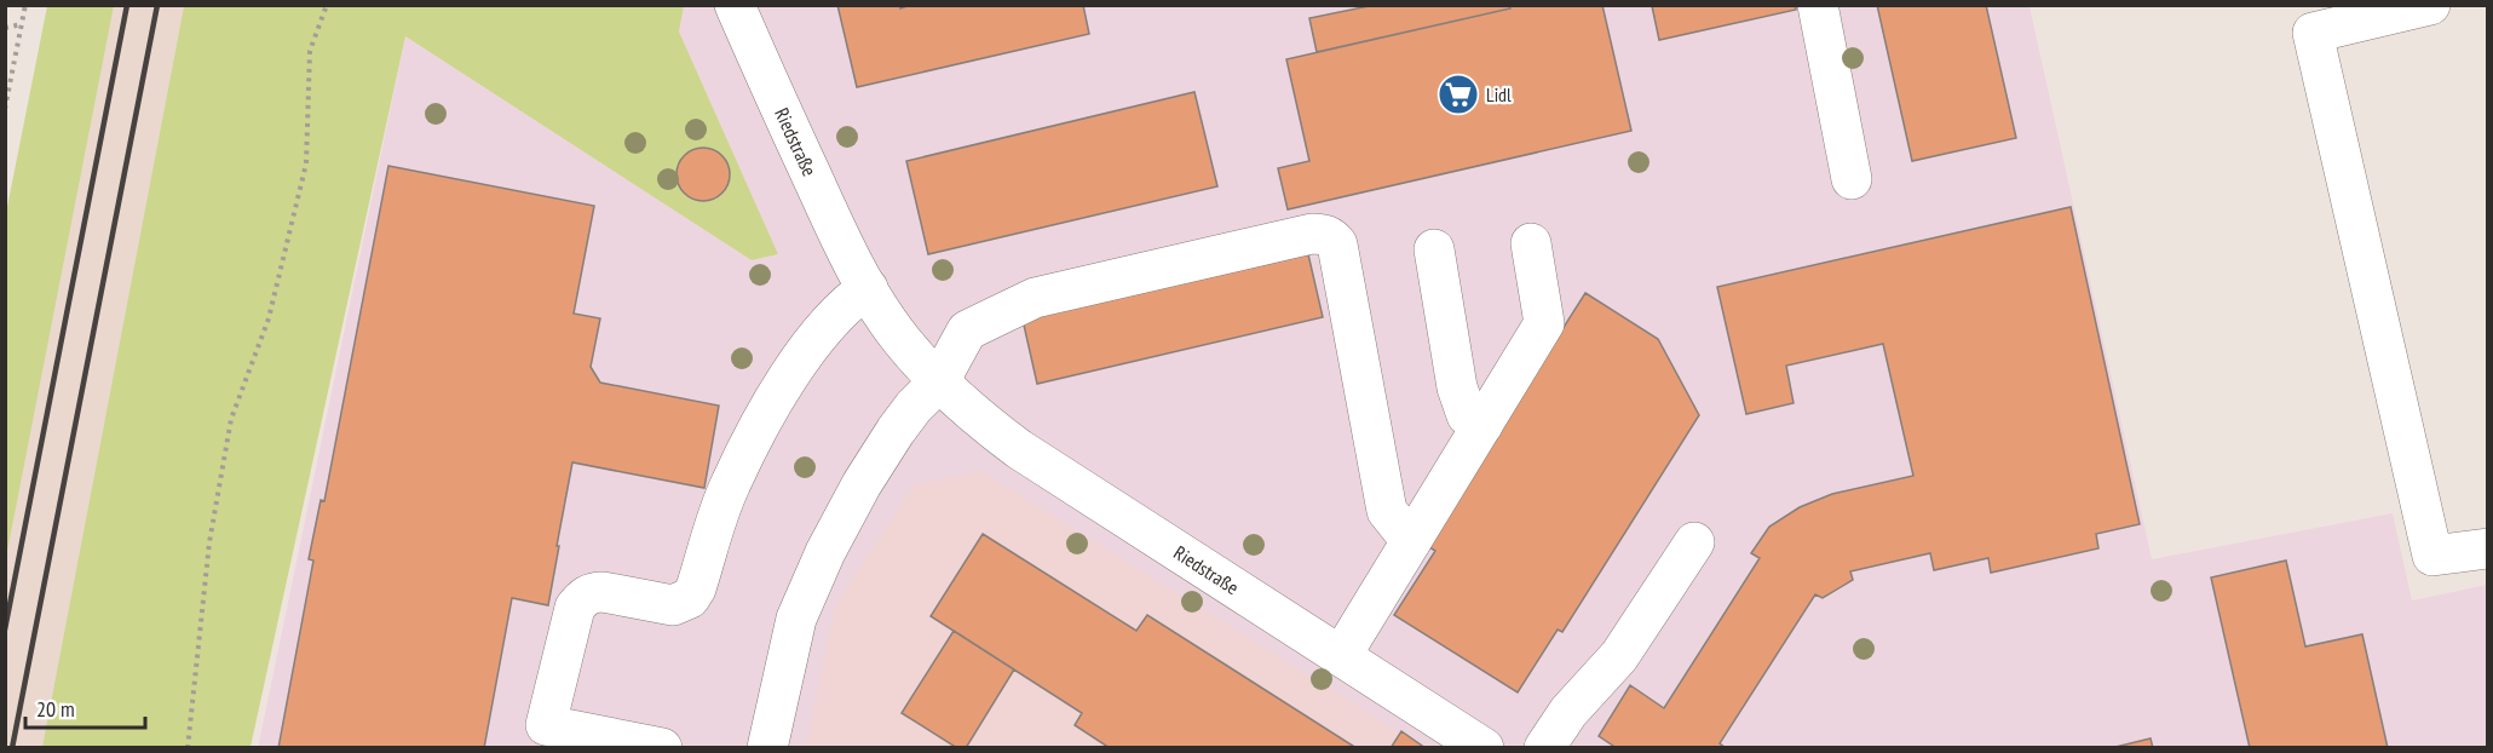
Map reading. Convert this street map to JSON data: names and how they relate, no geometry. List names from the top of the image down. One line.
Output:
{"streets":{"street":["Riedstraße"]},"places":{"supermarket":["Lidl"]},"scale_bar":"20 m"}
